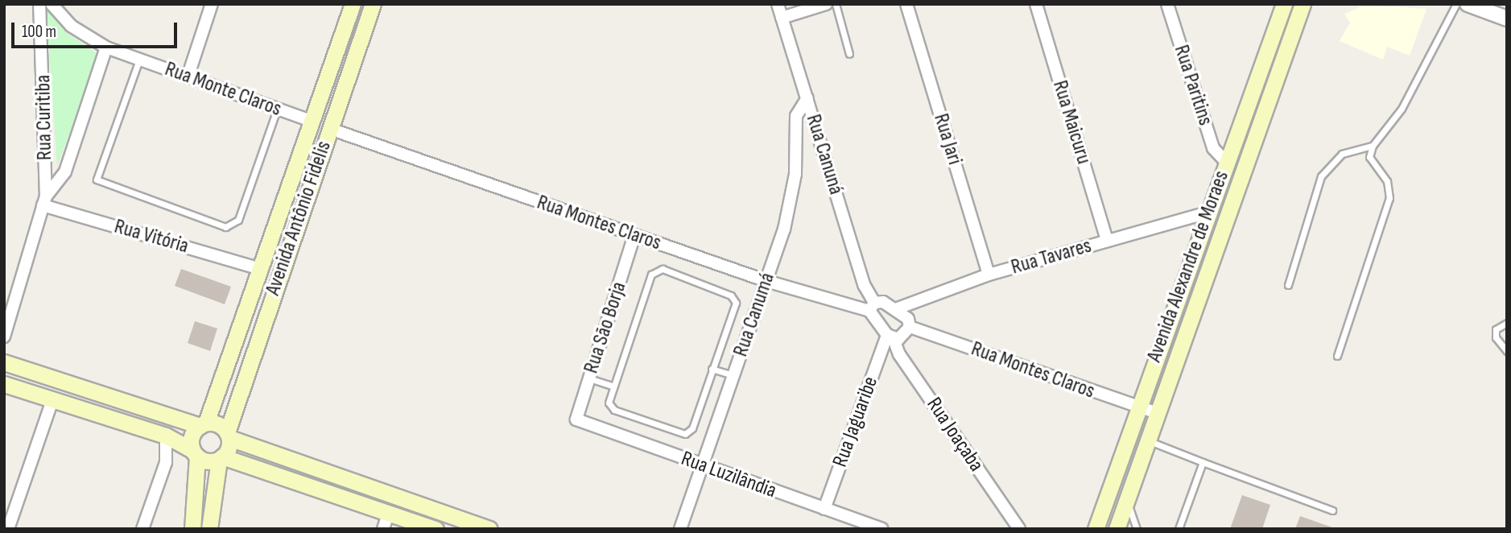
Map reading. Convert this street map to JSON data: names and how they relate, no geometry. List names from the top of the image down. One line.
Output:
{"streets":{"main road":["Avenida Antônio Fidelis","Avenida Alexandre de Moraes"],"street":["Rua Paritins","Rua Monte Claros","Rua Curitiba","Rua Maicuru","Rua Jari","Rua Canuná","Rua Montes Claros","Rua Vitória","Rua Tavares","Rua Canumá","Rua São Borja","Rua Jaguaribe","Rua Joaçaba","Rua Luzilândia"]},"crossings":[["Rua Paritins","Avenida Alexandre de Moraes"],["Rua Monte Claros","Rua Curitiba"],["Rua Monte Claros","Avenida Antônio Fidelis"],["Rua Curitiba","Rua Vitória"],["Rua Maicuru","Rua Tavares"],["Rua Jari","Rua Tavares"],["Rua Canuná","Rua Montes Claros"],["Rua Canuná","Rua Canumá"],["Rua Canuná","Rua Jaguaribe"],["Rua Canuná","Rua Joaçaba"],["Avenida Antônio Fidelis","Rua Montes Claros"],["Avenida Antônio Fidelis","Rua Vitória"],["Rua Montes Claros","Rua Tavares"],["Rua Montes Claros","Avenida Alexandre de Moraes"],["Rua Montes Claros","Rua Canumá"],["Rua Montes Claros","Rua São Borja"],["Rua Tavares","Avenida Alexandre de Moraes"],["Rua Canumá","Rua Luzilândia"],["Rua São Borja","Rua Luzilândia"],["Rua Jaguaribe","Rua Joaçaba"],["Rua Jaguaribe","Rua Luzilândia"]],"scale_bar":"100 m"}
